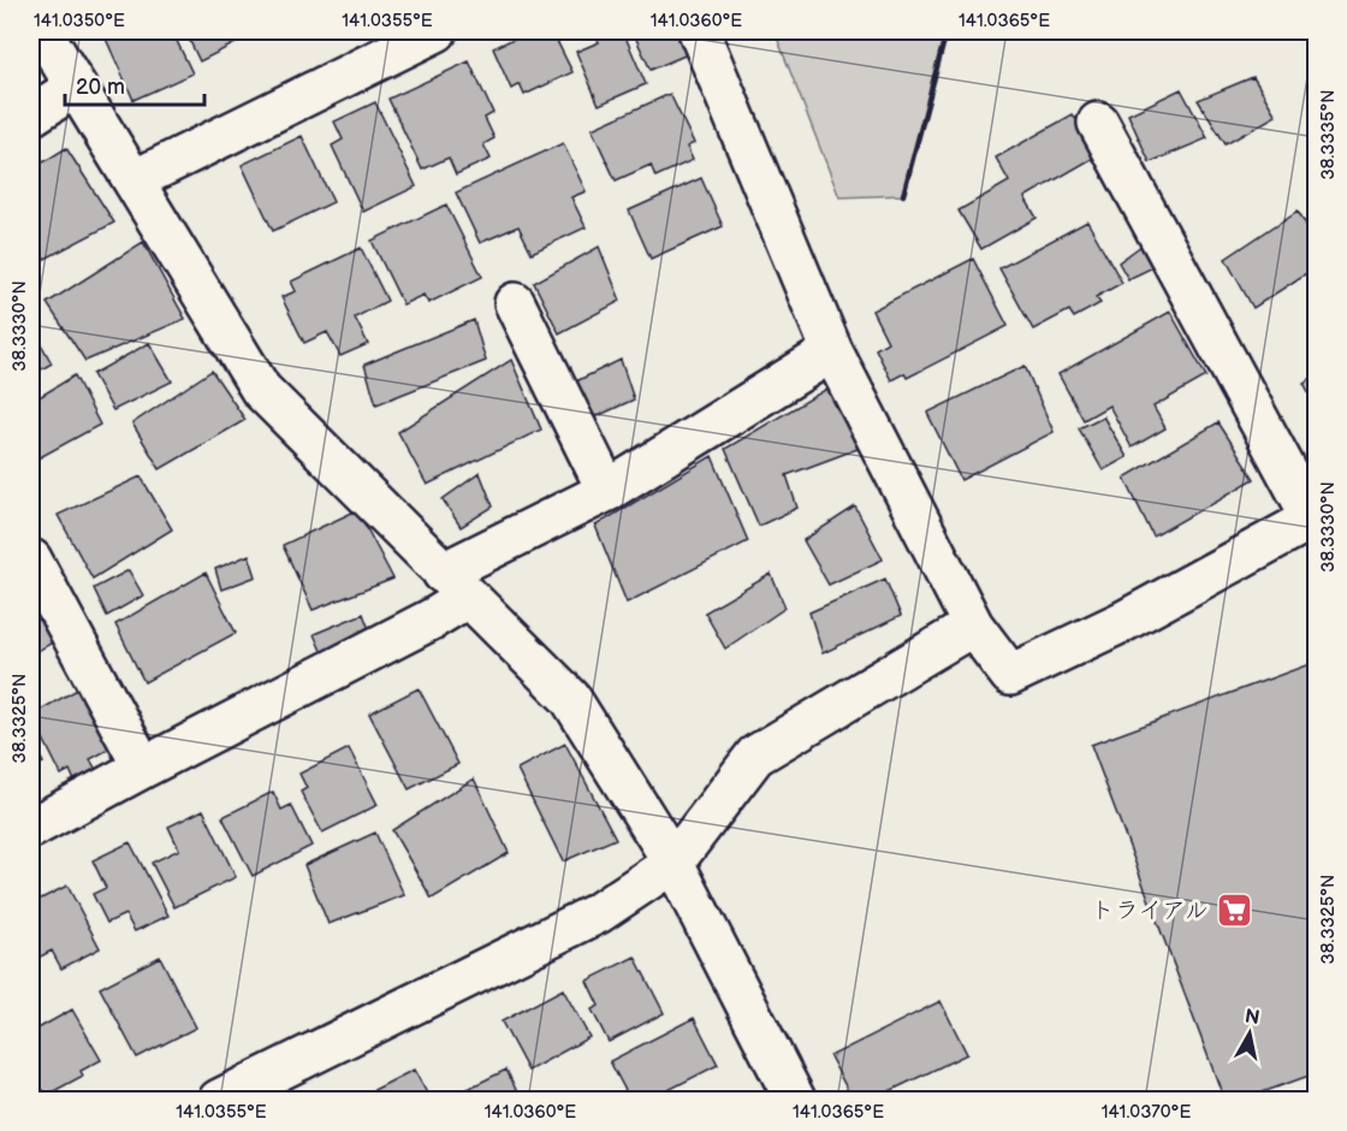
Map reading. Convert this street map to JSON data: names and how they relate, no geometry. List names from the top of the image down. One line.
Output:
{"places":{"supermarket":["トライアル"]},"scale_bar":"20 m","north":"top","coordinates":["141.0350°E","141.0355°E","141.0360°E","141.0365°E","38.3335°N","38.3330°N","38.3325°N","141.0370°E"]}
